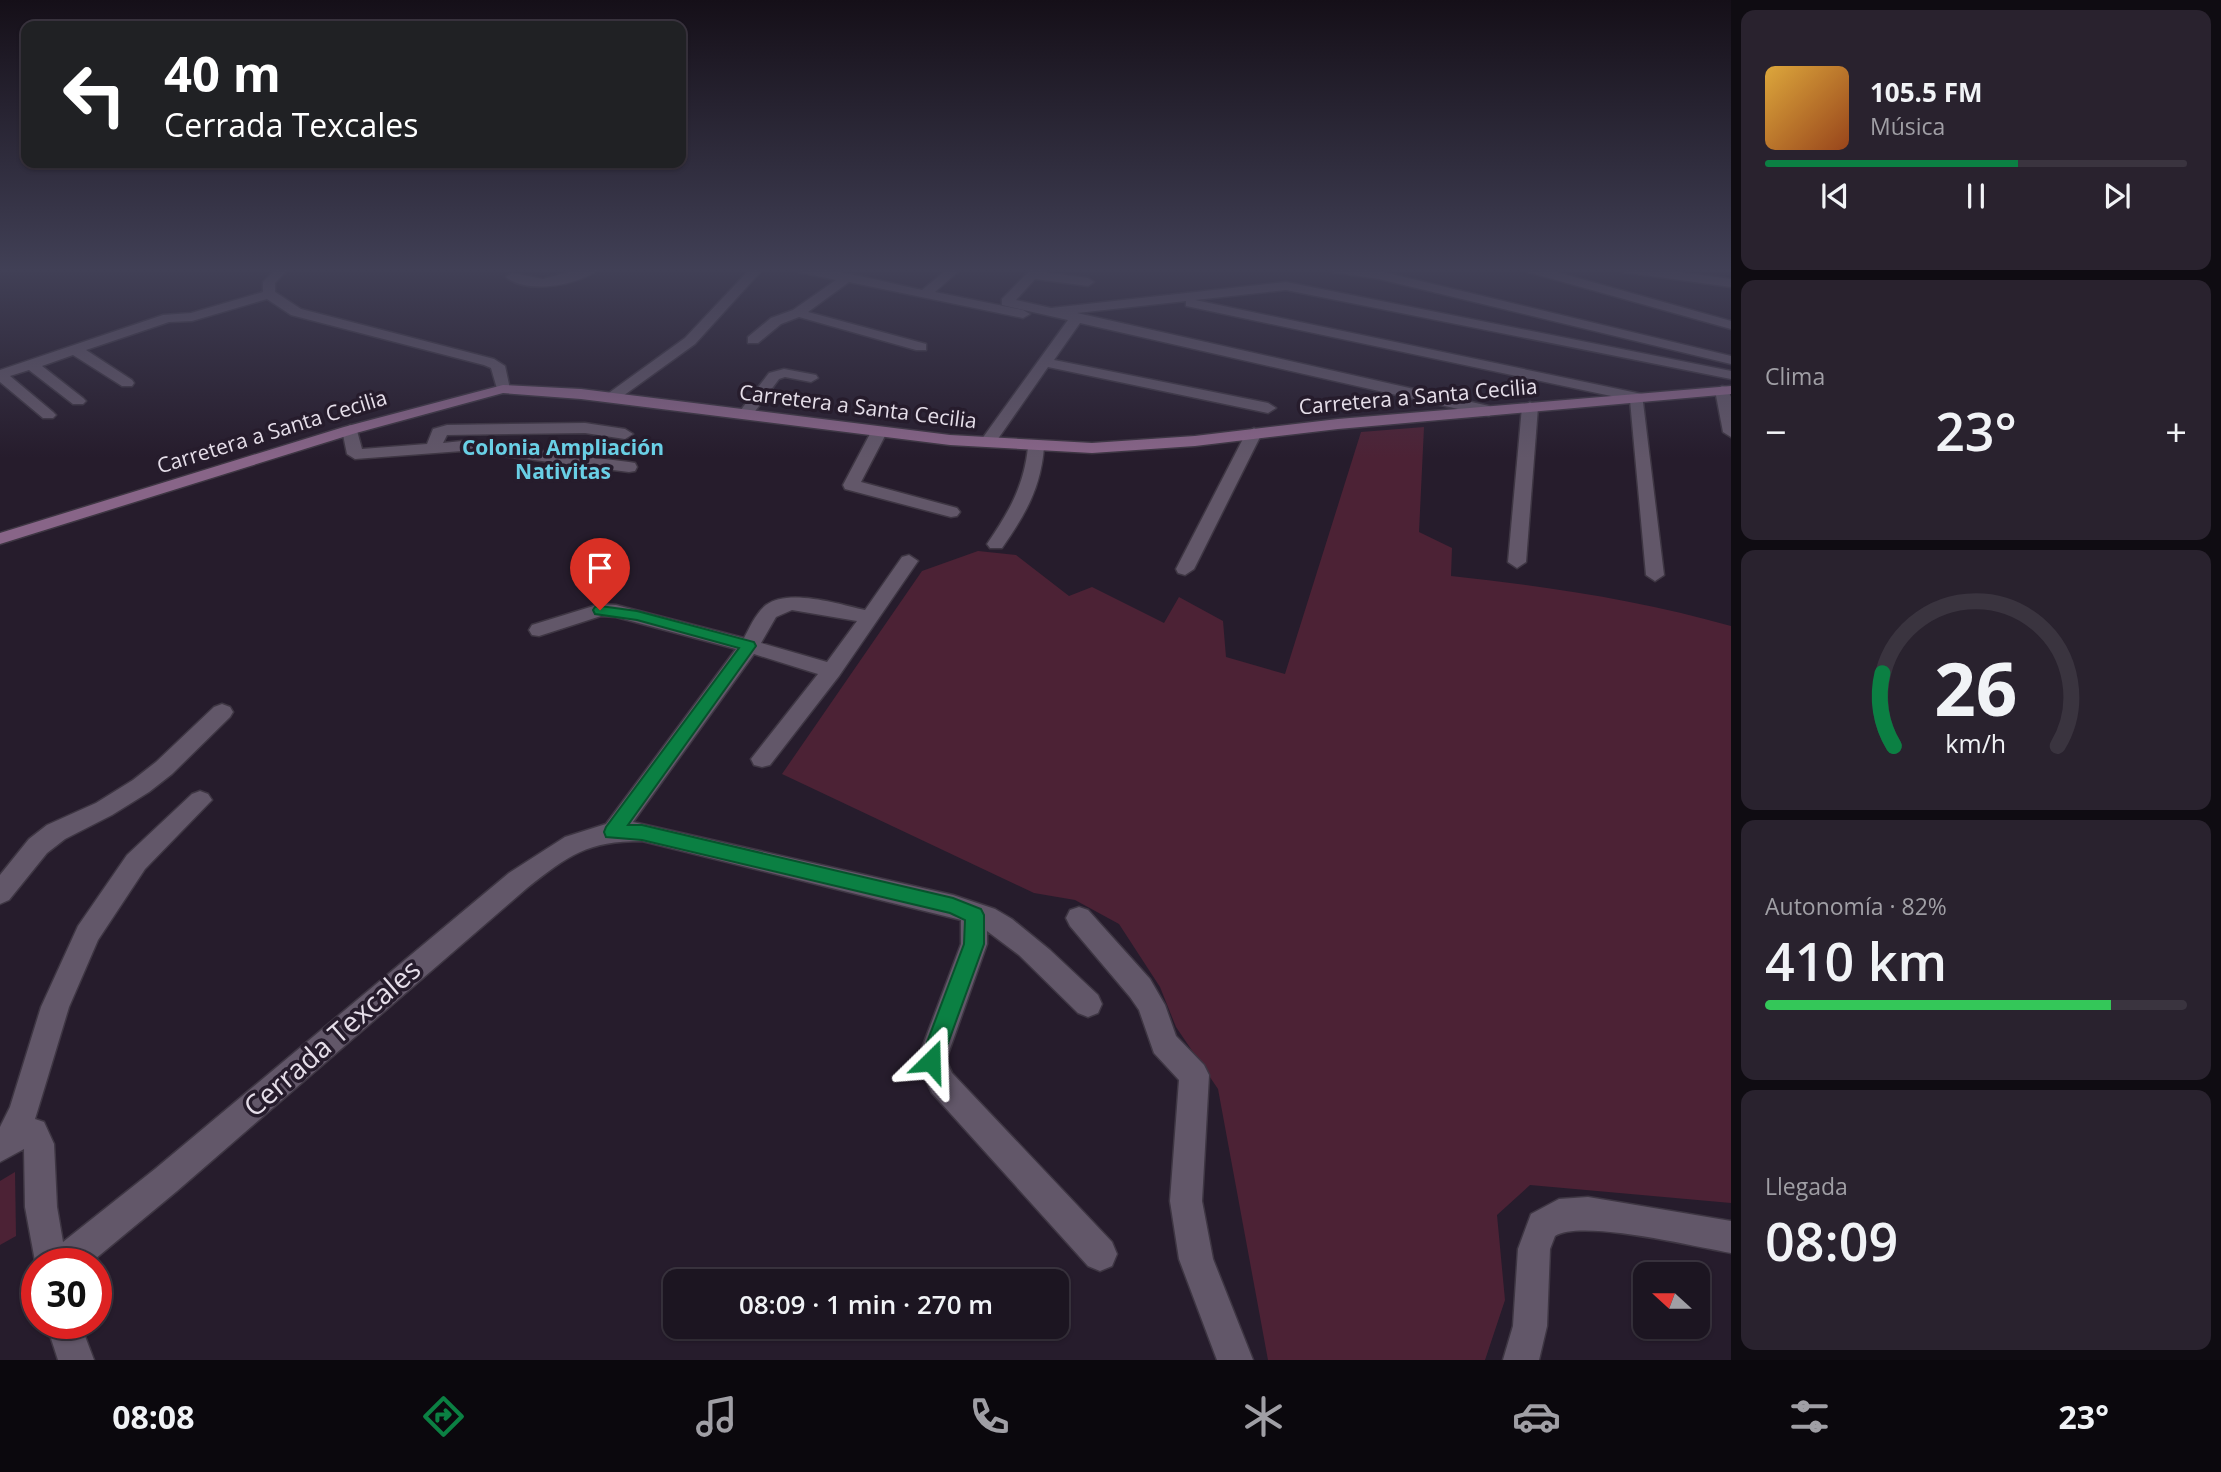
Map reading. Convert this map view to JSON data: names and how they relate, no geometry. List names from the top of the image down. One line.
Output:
{"streets":{"main road":["Carretera a Santa Cecilia"],"street":["Cerrada Texcales"]},"districts":["Colonia Ampliación Nativitas"],"north":"left","page":{"turn":["40 m","Cerrada Texcales"],"song":["105.5 FM","Música"],"tile":["Clima",["Autonomía · 82%","410 km"],["Llegada","08:09"]],"heat":["−","23°","+"],"limit":"30","trip":"08:09 · 1 min · 270 m","tabs":["08:08","23°"],"gauge":["26","km/h"]}}
